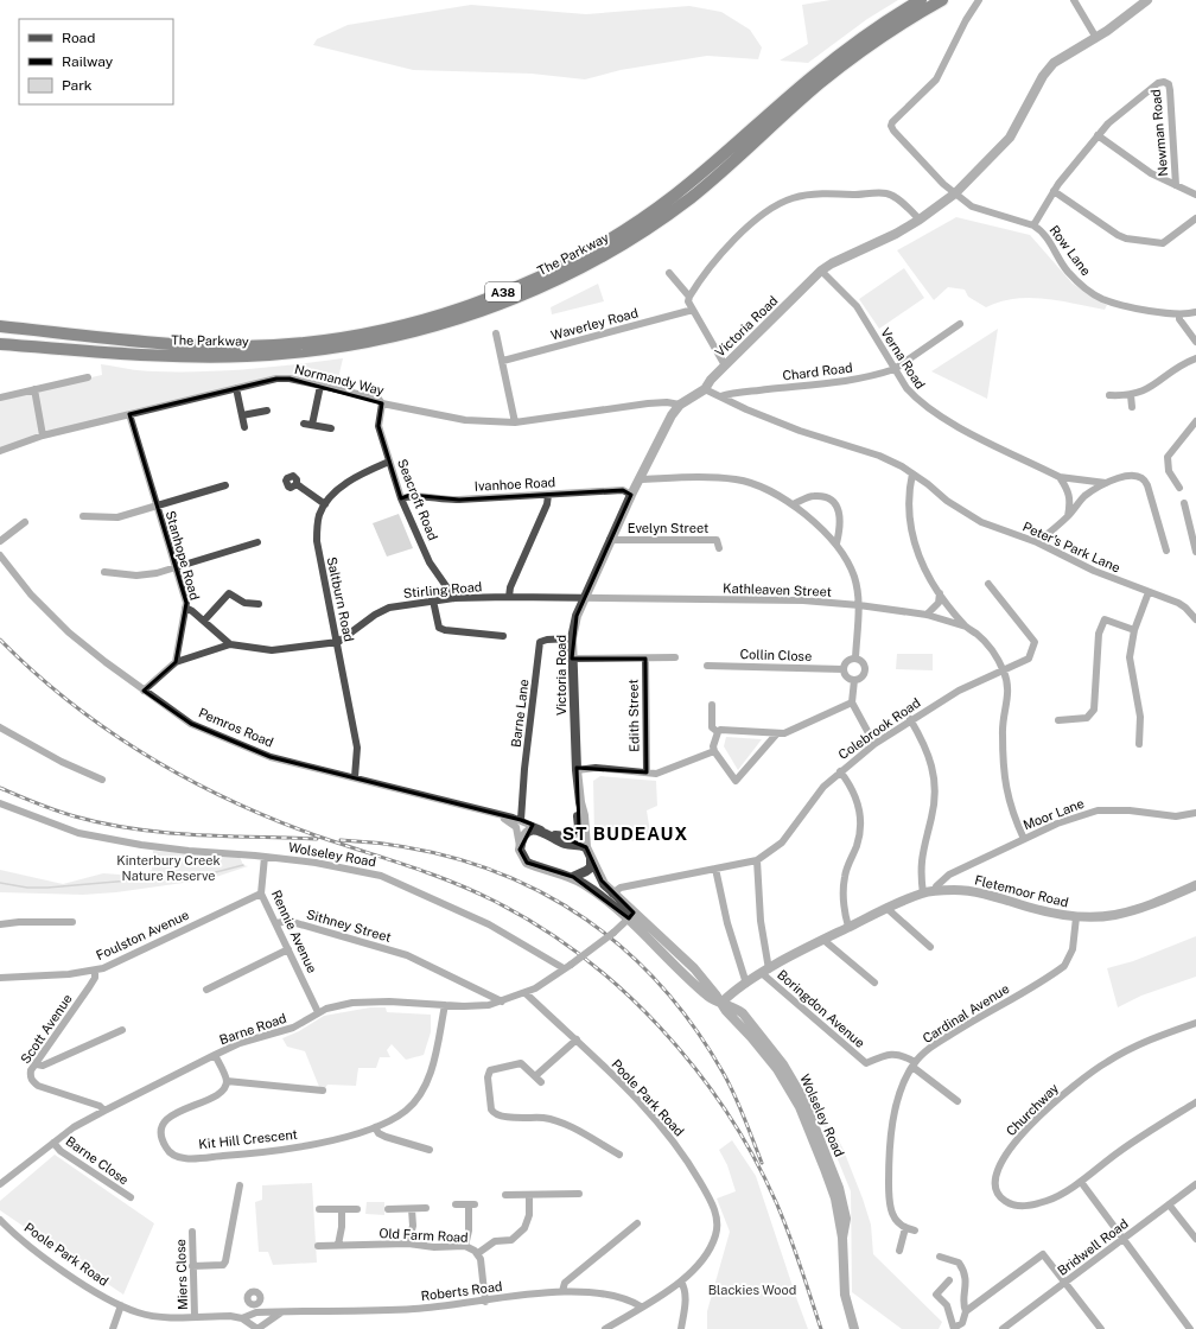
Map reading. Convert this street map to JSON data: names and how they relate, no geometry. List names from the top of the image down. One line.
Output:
{"streets":{"highway":["The Parkway","A38"],"street":["Newman Road","Row Lane","Waverley Road","Victoria Road","Verna Road","Chard Road","Normandy Way","Ivanhoe Road","Seacroft Road","Evelyn Street","Peter's Park Lane","Stanhope Road","Stirling Road","Kathleaven Street","Saltburn Road","Collin Close","Barne Lane","Edith Street","Pemros Road","Colebrook Road","Moor Lane","Wolseley Road","Fletemoor Road","Sithney Street","Rennie Avenue","Foulston Avenue","Boringdon Avenue","Cardinal Avenue","Scott Avenue","Barne Road","Poole Park Road","Churchway","Kit Hill Crescent","Barne Close","Old Farm Road","Bridwell Road","Miers Close","Roberts Road"]},"crossings":[["Row Lane","Victoria Road"],["Victoria Road","Verna Road"],["Victoria Road","Normandy Way"],["Victoria Road","Ivanhoe Road"],["Victoria Road","Evelyn Street"],["Victoria Road","Peter's Park Lane"],["Victoria Road","Stirling Road"],["Victoria Road","Kathleaven Street"],["Victoria Road","Barne Lane"],["Victoria Road","Pemros Road"],["Victoria Road","Wolseley Road"],["Verna Road","Chard Road"],["Chard Road","Peter's Park Lane"],["Normandy Way","Seacroft Road"],["Normandy Way","Stanhope Road"],["Ivanhoe Road","Seacroft Road"],["Seacroft Road","Stirling Road"],["Seacroft Road","Saltburn Road"],["Stanhope Road","Stirling Road"],["Stirling Road","Kathleaven Street"],["Stirling Road","Saltburn Road"],["Saltburn Road","Pemros Road"],["Barne Lane","Pemros Road"],["Pemros Road","Wolseley Road"],["Colebrook Road","Wolseley Road"],["Moor Lane","Fletemoor Road"],["Wolseley Road","Fletemoor Road"],["Wolseley Road","Rennie Avenue"],["Wolseley Road","Barne Road"],["Fletemoor Road","Boringdon Avenue"],["Fletemoor Road","Cardinal Avenue"],["Sithney Street","Rennie Avenue"],["Sithney Street","Barne Road"],["Rennie Avenue","Foulston Avenue"],["Rennie Avenue","Barne Road"],["Foulston Avenue","Scott Avenue"],["Boringdon Avenue","Cardinal Avenue"],["Scott Avenue","Barne Road"],["Barne Road","Poole Park Road"],["Barne Road","Kit Hill Crescent"],["Barne Road","Barne Close"],["Poole Park Road","Miers Close"],["Poole Park Road","Roberts Road"],["Old Farm Road","Roberts Road"]],"districts":["ST BUDEAUX"],"parks":["Kinterbury Creek Nature Reserve","Blackies Wood"],"legend":["Road","Railway","Park"]}
